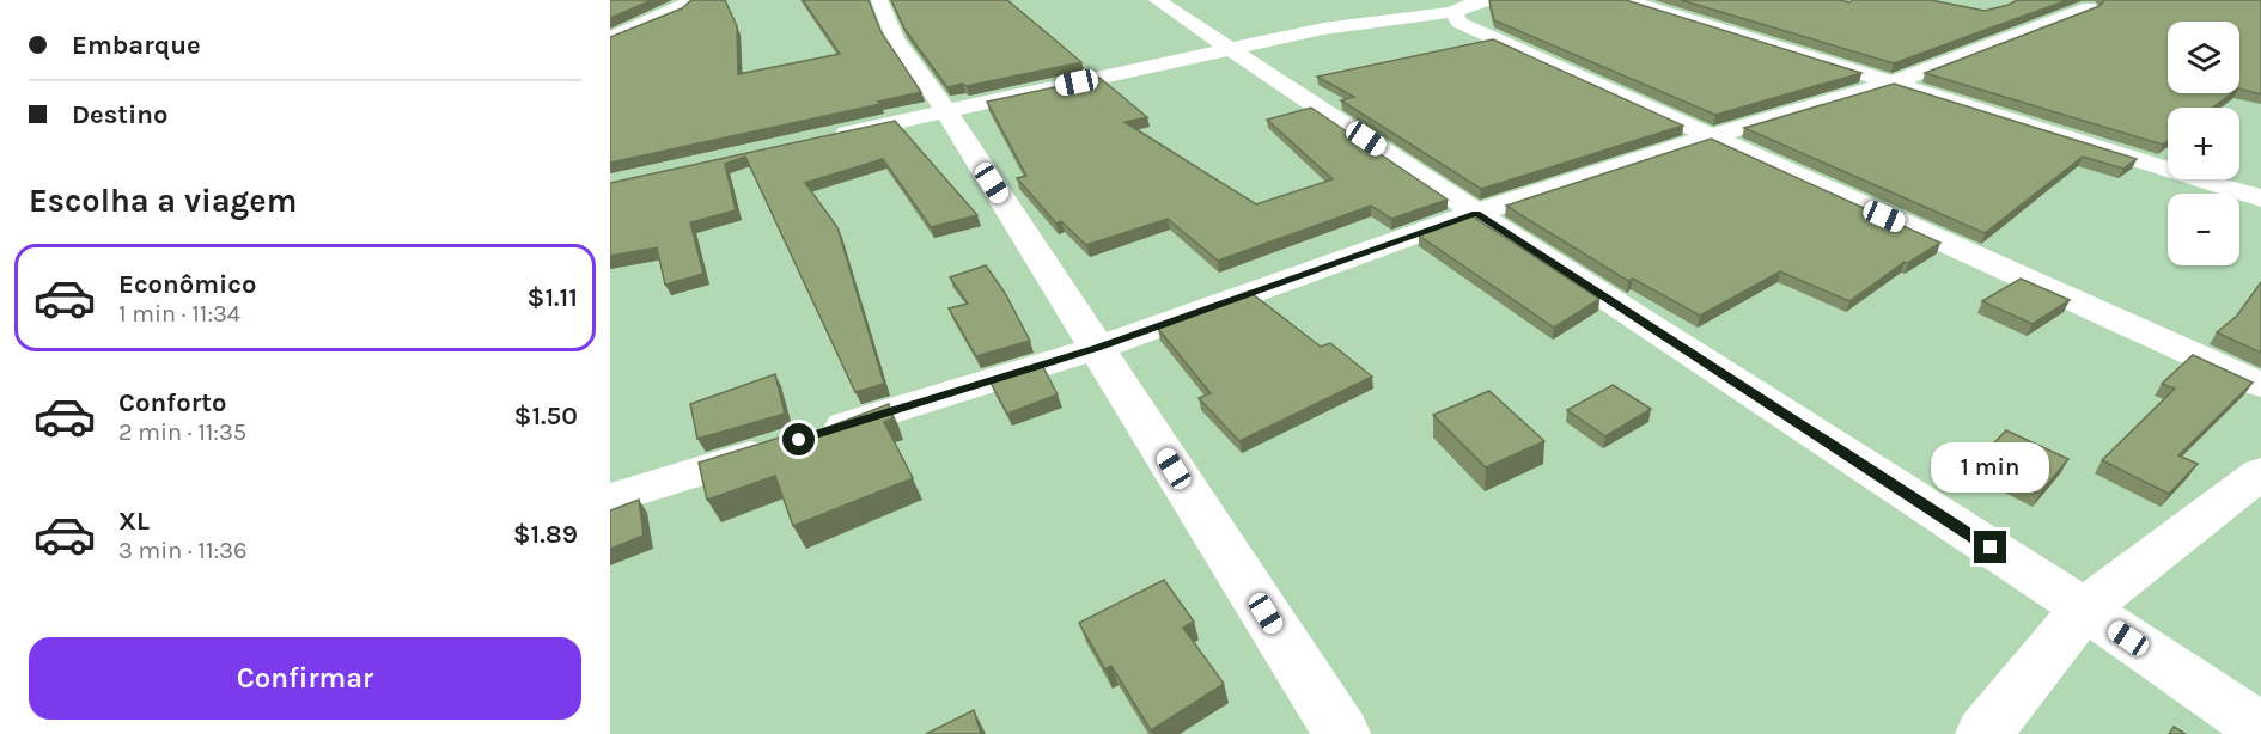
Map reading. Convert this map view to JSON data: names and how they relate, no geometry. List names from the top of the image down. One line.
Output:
{"page":{"banner":["Embarque","Destino"],"map_buttons":["+","−"],"heading":"Escolha a viagem","list":[{"name":"Econômico","note":"1 min · 11:34","value":"$1.11"},{"name":"Conforto","note":"2 min · 11:35","value":"$1.50"},{"name":"XL","note":"3 min · 11:36","value":"$1.89"}],"bubble":"1 min","buttons":"Confirmar"}}
